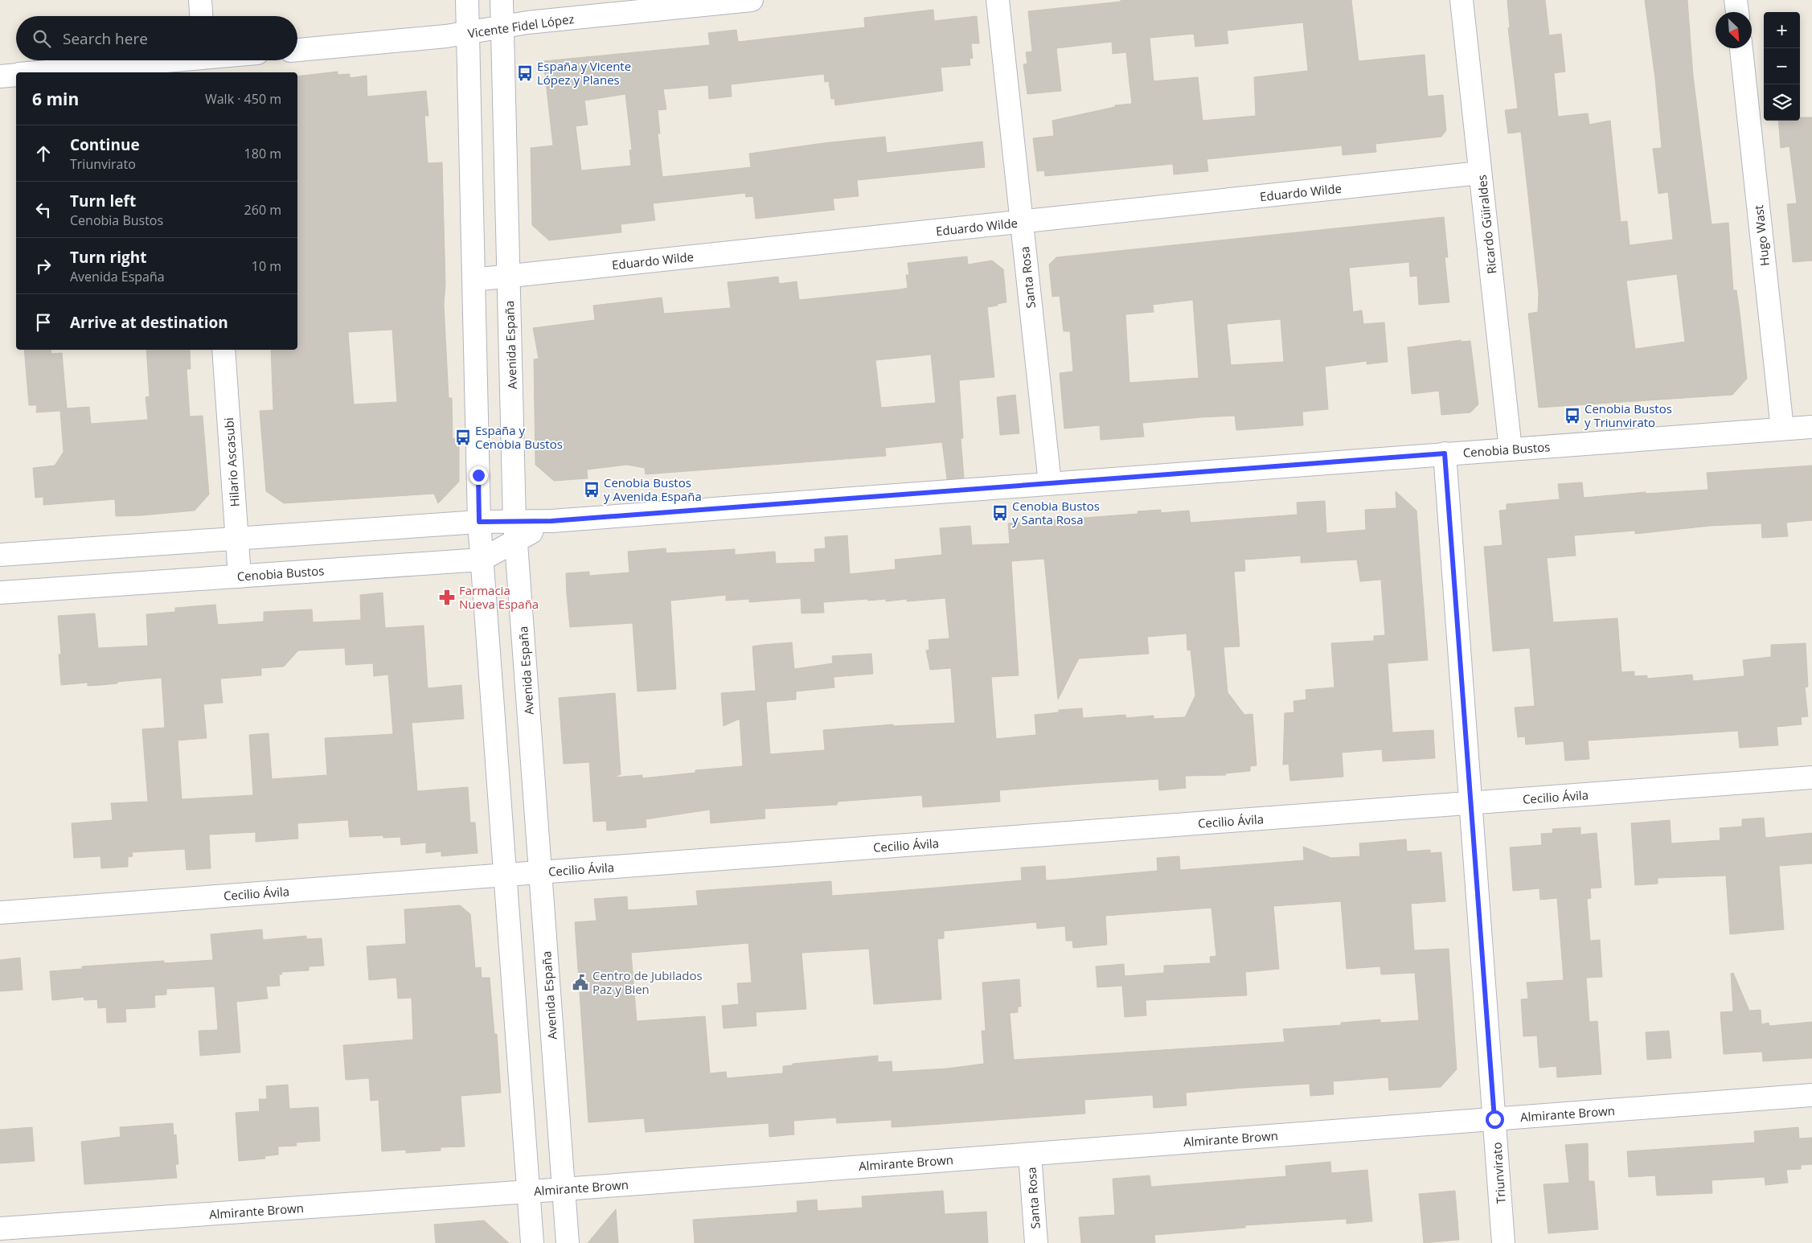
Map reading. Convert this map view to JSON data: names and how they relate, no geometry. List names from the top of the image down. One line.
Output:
{"streets":{"street":["Vicente Fidel López","Eduardo Wilde","Ricardo Güiraldes","Hugo Wast","Santa Rosa","Avenida España","Cenobia Bustos","Hilario Ascasubi","Cecilio Ávila","Almirante Brown","Triunvirato"]},"crossings":[["Vicente Fidel López","Avenida España"],["Eduardo Wilde","Ricardo Güiraldes"],["Eduardo Wilde","Santa Rosa"],["Eduardo Wilde","Avenida España"],["Ricardo Güiraldes","Cenobia Bustos"],["Hugo Wast","Cenobia Bustos"],["Santa Rosa","Cenobia Bustos"],["Santa Rosa","Almirante Brown"],["Avenida España","Cenobia Bustos"],["Avenida España","Cecilio Ávila"],["Avenida España","Almirante Brown"],["Cenobia Bustos","Hilario Ascasubi"],["Cenobia Bustos","Triunvirato"],["Cecilio Ávila","Triunvirato"],["Almirante Brown","Triunvirato"]],"places":{"bus stop":["España y Vicente López y Planes","Cenobia Bustos y Triunvirato","España y Cenobia Bustos","Cenobia Bustos y Avenida España","Cenobia Bustos y Santa Rosa"],"pharmacy":["Farmacia Nueva España"],"public building":["Centro de Jubilados Paz y Bien"]},"north":"bottom right","page":{"map_buttons":["+","−"],"search":"Search here","heading":["6 min","Walk · 450 m"],"list":[["Continue","Triunvirato","180 m"],["Turn left","Cenobia Bustos","260 m"],["Turn right","Avenida España","10 m"],"Arrive at destination"]}}
